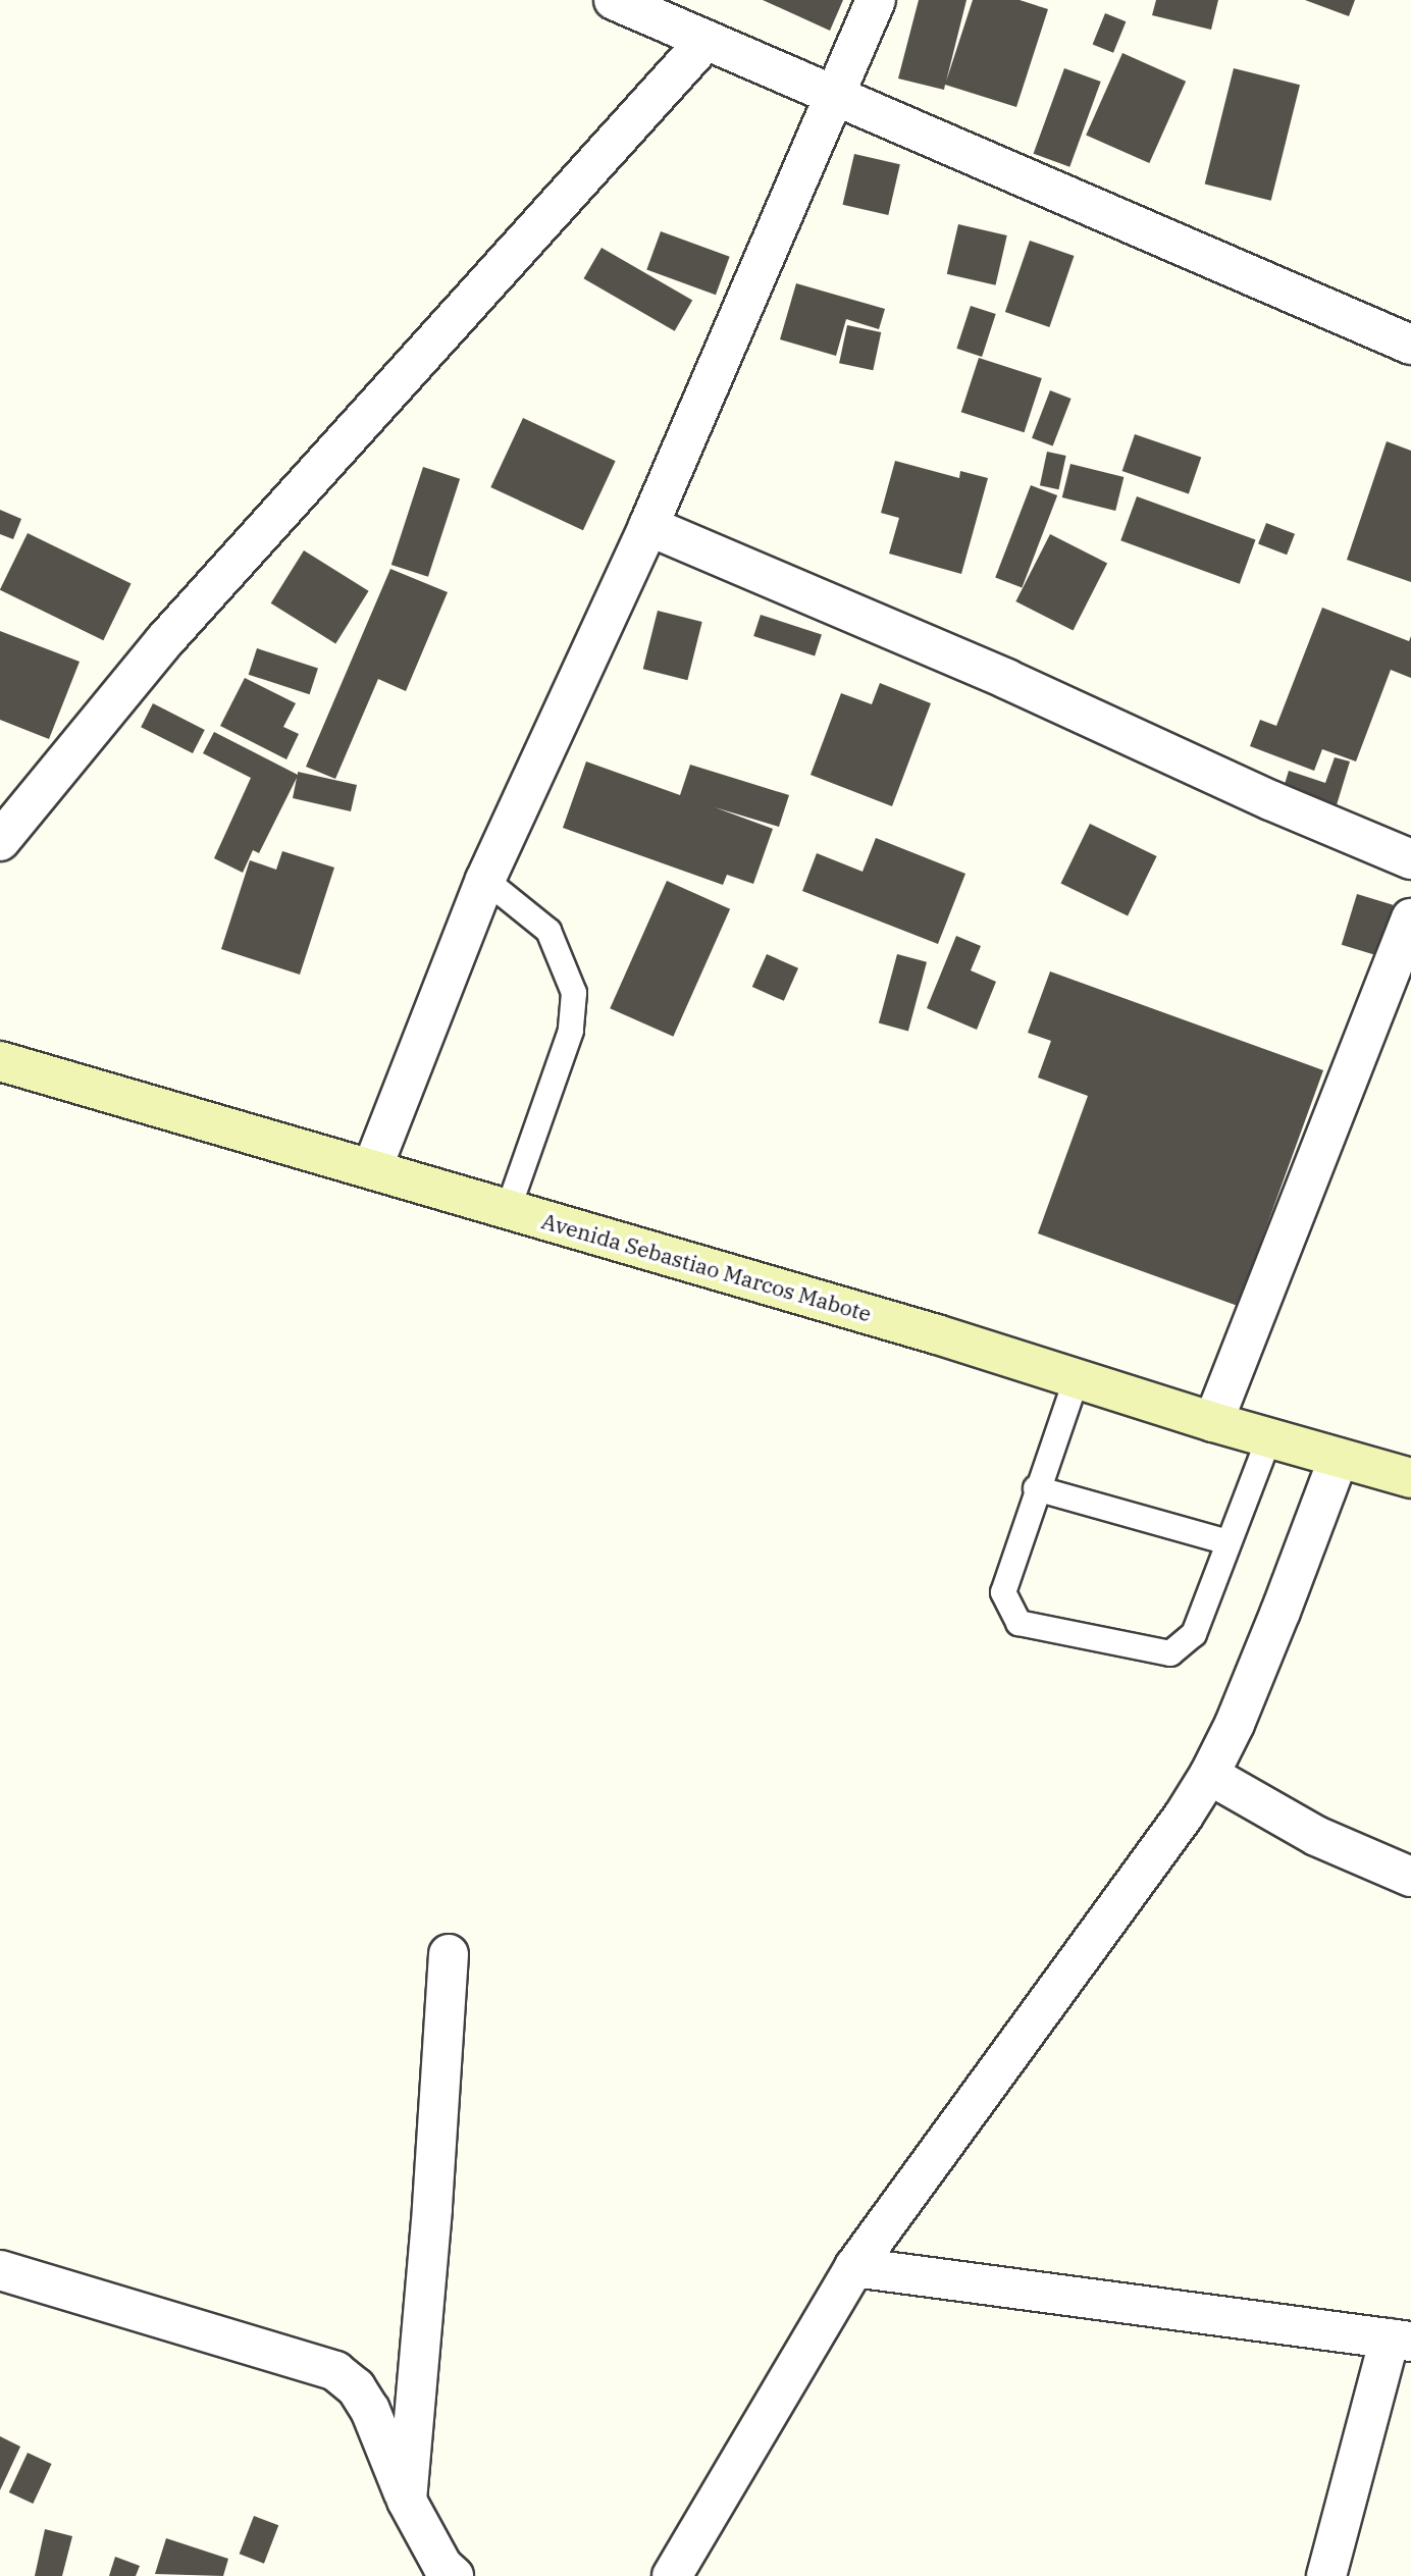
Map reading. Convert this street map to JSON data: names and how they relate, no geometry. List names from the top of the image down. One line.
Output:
{"streets":{"main road":["Avenida Sebastiao Marcos Mabote"]}}
